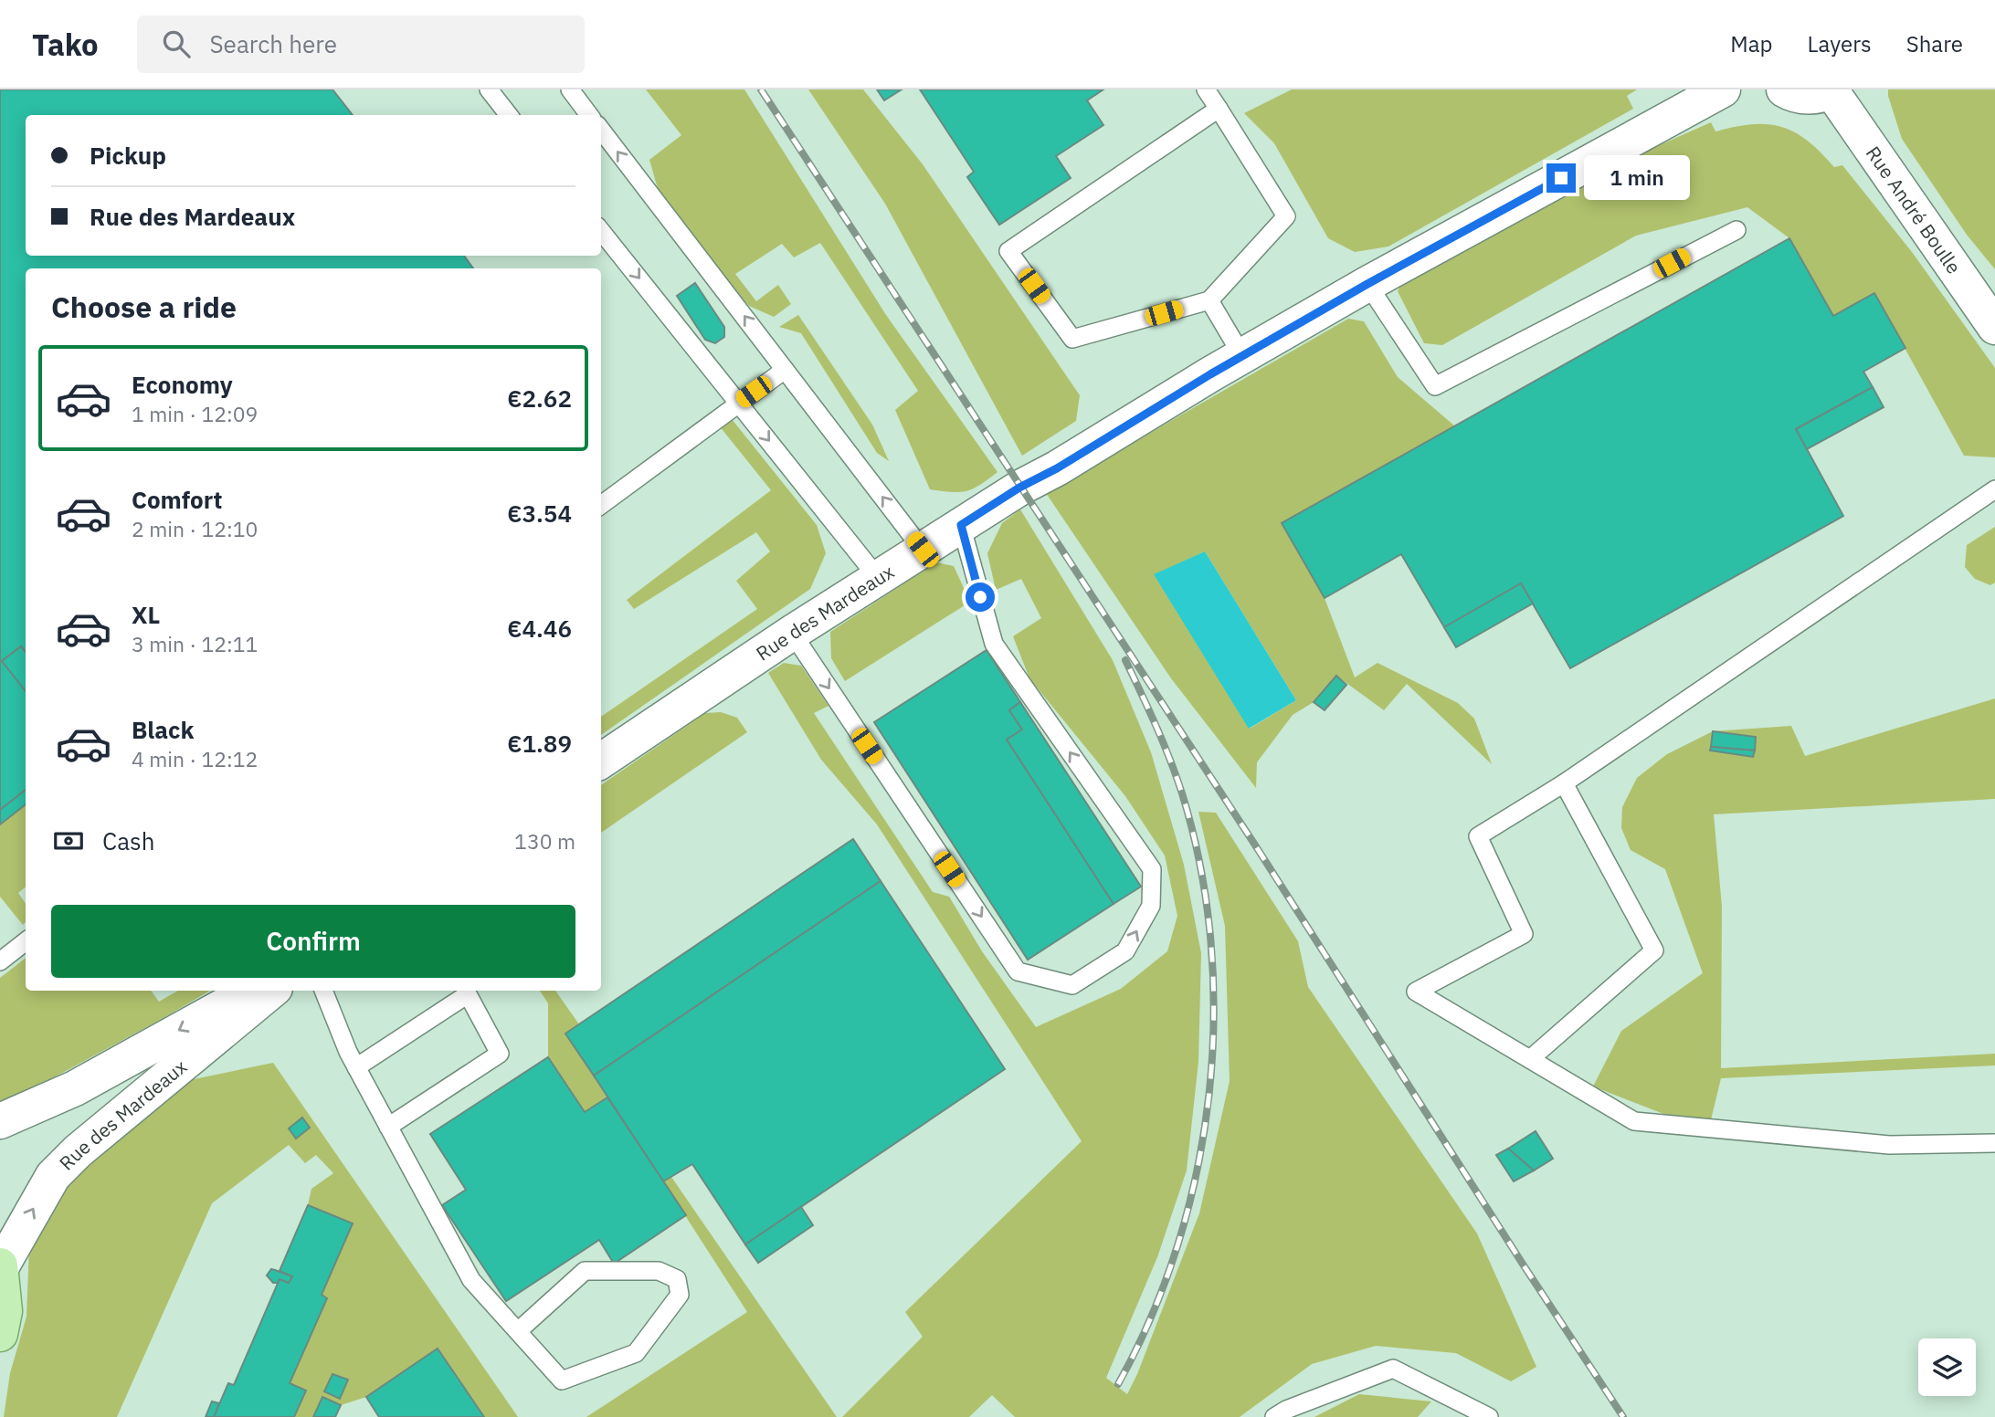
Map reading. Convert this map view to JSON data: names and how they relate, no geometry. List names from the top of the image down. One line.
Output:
{"streets":{"street":["Rue André Boulle","Rue des Mardeaux"]},"page":{"header":"Tako","search":"Search here","nav":["Map","Layers","Share"],"banner":["Pickup","Rue des Mardeaux"],"bubble":"1 min","heading":"Choose a ride","list":[{"name":"Economy","note":"1 min · 12:09","value":"€2.62"},{"name":"Comfort","note":"2 min · 12:10","value":"€3.54"},{"name":"XL","note":"3 min · 12:11","value":"€4.46"},{"name":"Black","note":"4 min · 12:12","value":"€1.89"}],"pay":["Cash","130 m"],"buttons":"Confirm"}}
